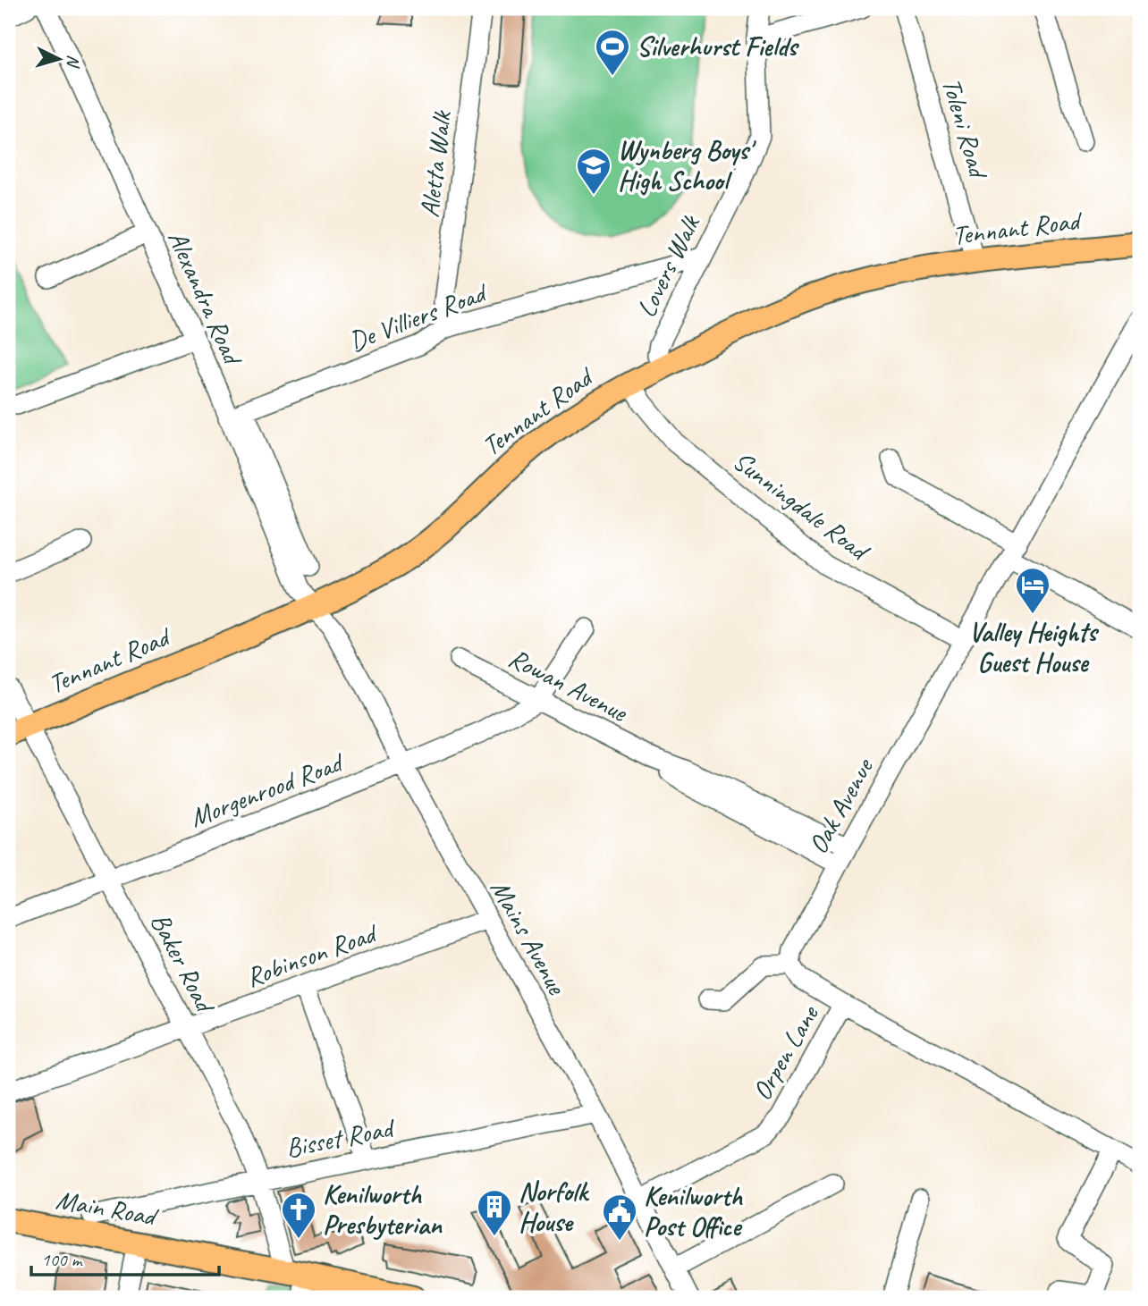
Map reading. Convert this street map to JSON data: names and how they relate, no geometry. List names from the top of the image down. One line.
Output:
{"streets":{"main road":["Tennant Road","Main Road"],"street":["Toleni Road","Aletta Walk","Lovers Walk","Alexandra Road","De Villiers Road","Sunningdale Road","Rowan Avenue","Morgenrood Road","Oak Avenue","Mains Avenue","Robinson Road","Baker Road","Orpen Lane","Bisset Road"]},"crossings":[["Toleni Road","Tennant Road"],["Aletta Walk","De Villiers Road"],["Tennant Road","Lovers Walk"],["Tennant Road","Alexandra Road"],["Tennant Road","Sunningdale Road"],["Tennant Road","Mains Avenue"],["Tennant Road","Baker Road"],["Lovers Walk","De Villiers Road"],["Alexandra Road","De Villiers Road"],["Alexandra Road","Mains Avenue"],["Sunningdale Road","Oak Avenue"],["Rowan Avenue","Morgenrood Road"],["Rowan Avenue","Oak Avenue"],["Morgenrood Road","Mains Avenue"],["Morgenrood Road","Baker Road"],["Mains Avenue","Robinson Road"],["Mains Avenue","Orpen Lane"],["Mains Avenue","Bisset Road"],["Robinson Road","Baker Road"],["Baker Road","Bisset Road"],["Baker Road","Main Road"]],"places":{"sports":["Silverhurst Fields"],"school or university":["Wynberg Boys' High School"],"hotel":["Valley Heights Guest House"],"building":["Norfolk House"],"church":["Kenilworth Presbyterian"],"public building":["Kenilworth Post Office"]},"scale_bar":"100 m","north":"right"}
